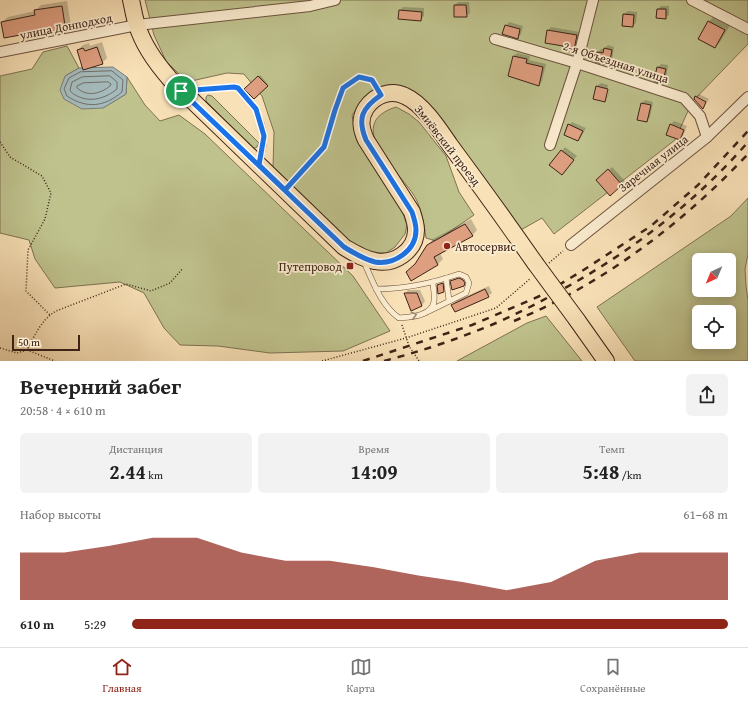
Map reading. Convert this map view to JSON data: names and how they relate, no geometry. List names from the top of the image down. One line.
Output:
{"streets":{"main road":["Змиёвский проезд"],"street":["улица Донподход","2-я Объездная улица","Заречная улица"]},"crossings":[["2-я Объездная улица","Заречная улица"]],"places":{"other":["Автосервис"],"transit":["Путепровод"]},"scale_bar":"50 m","north":"bottom left","page":{"scale":"50 m","heading":["Вечерний забег","20:58 · 4 × 610 m"],"stats":[["Дистанция","2.44 km"],["Время","14:09"],["Темп","5:48 /km"]],"chart":["Набор высоты","61–68 m"],"list":[{"name":"610 m","note":"5:29"}],"tabs":["Главная","Карта","Сохранённые"]}}
